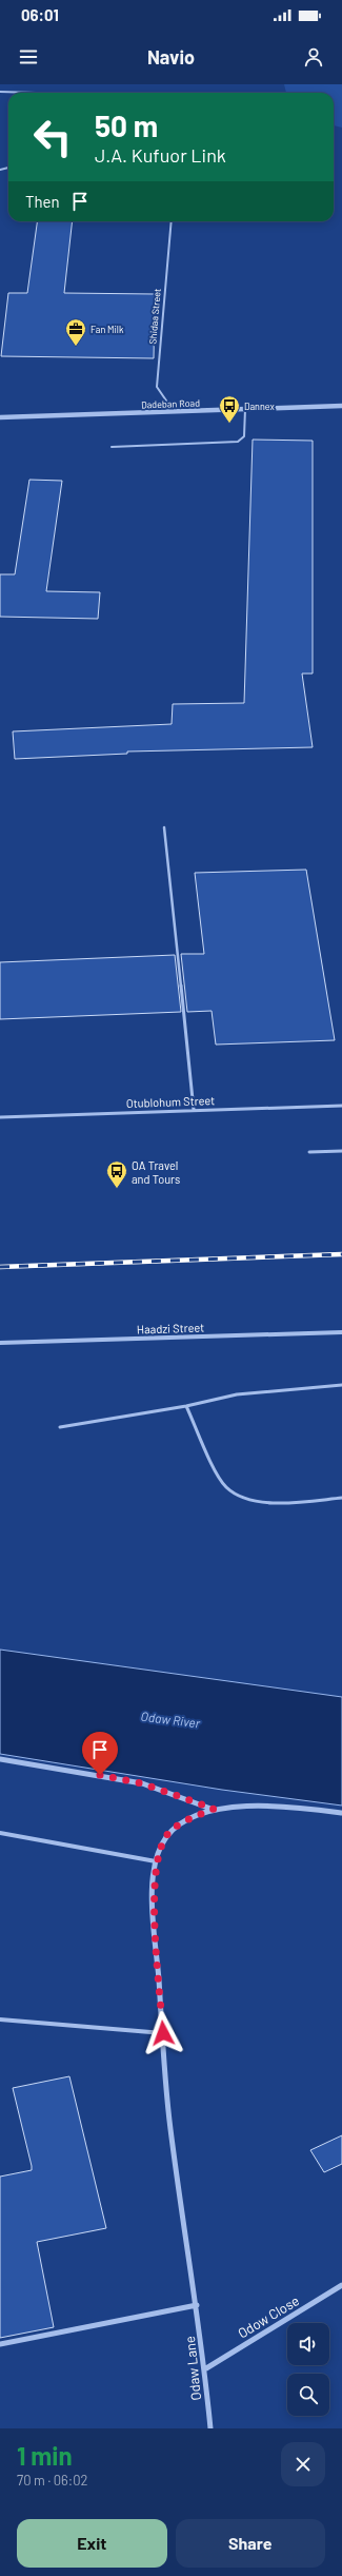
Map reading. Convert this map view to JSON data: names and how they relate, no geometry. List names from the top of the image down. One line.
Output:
{"streets":{"street":["Dadeban Road","Haadzi Street","Odow Close","Odaw Lane"],"lane":["Shidaa Street","Otublohum Street"]},"crossings":[["Shidaa Street","Dadeban Road"],["Odow Close","Odaw Lane"]],"water":["Odaw River"],"places":{"office":["Fan Milk"],"bus stop":["Dannex","OA Travel and Tours"]},"page":{"status":"06:01","header":"Navio","turn":["50 m","J.A. Kufuor Link"],"then":"Then","heading":["1 min","70 m · 06:02"],"buttons":["Exit","Share"]}}
